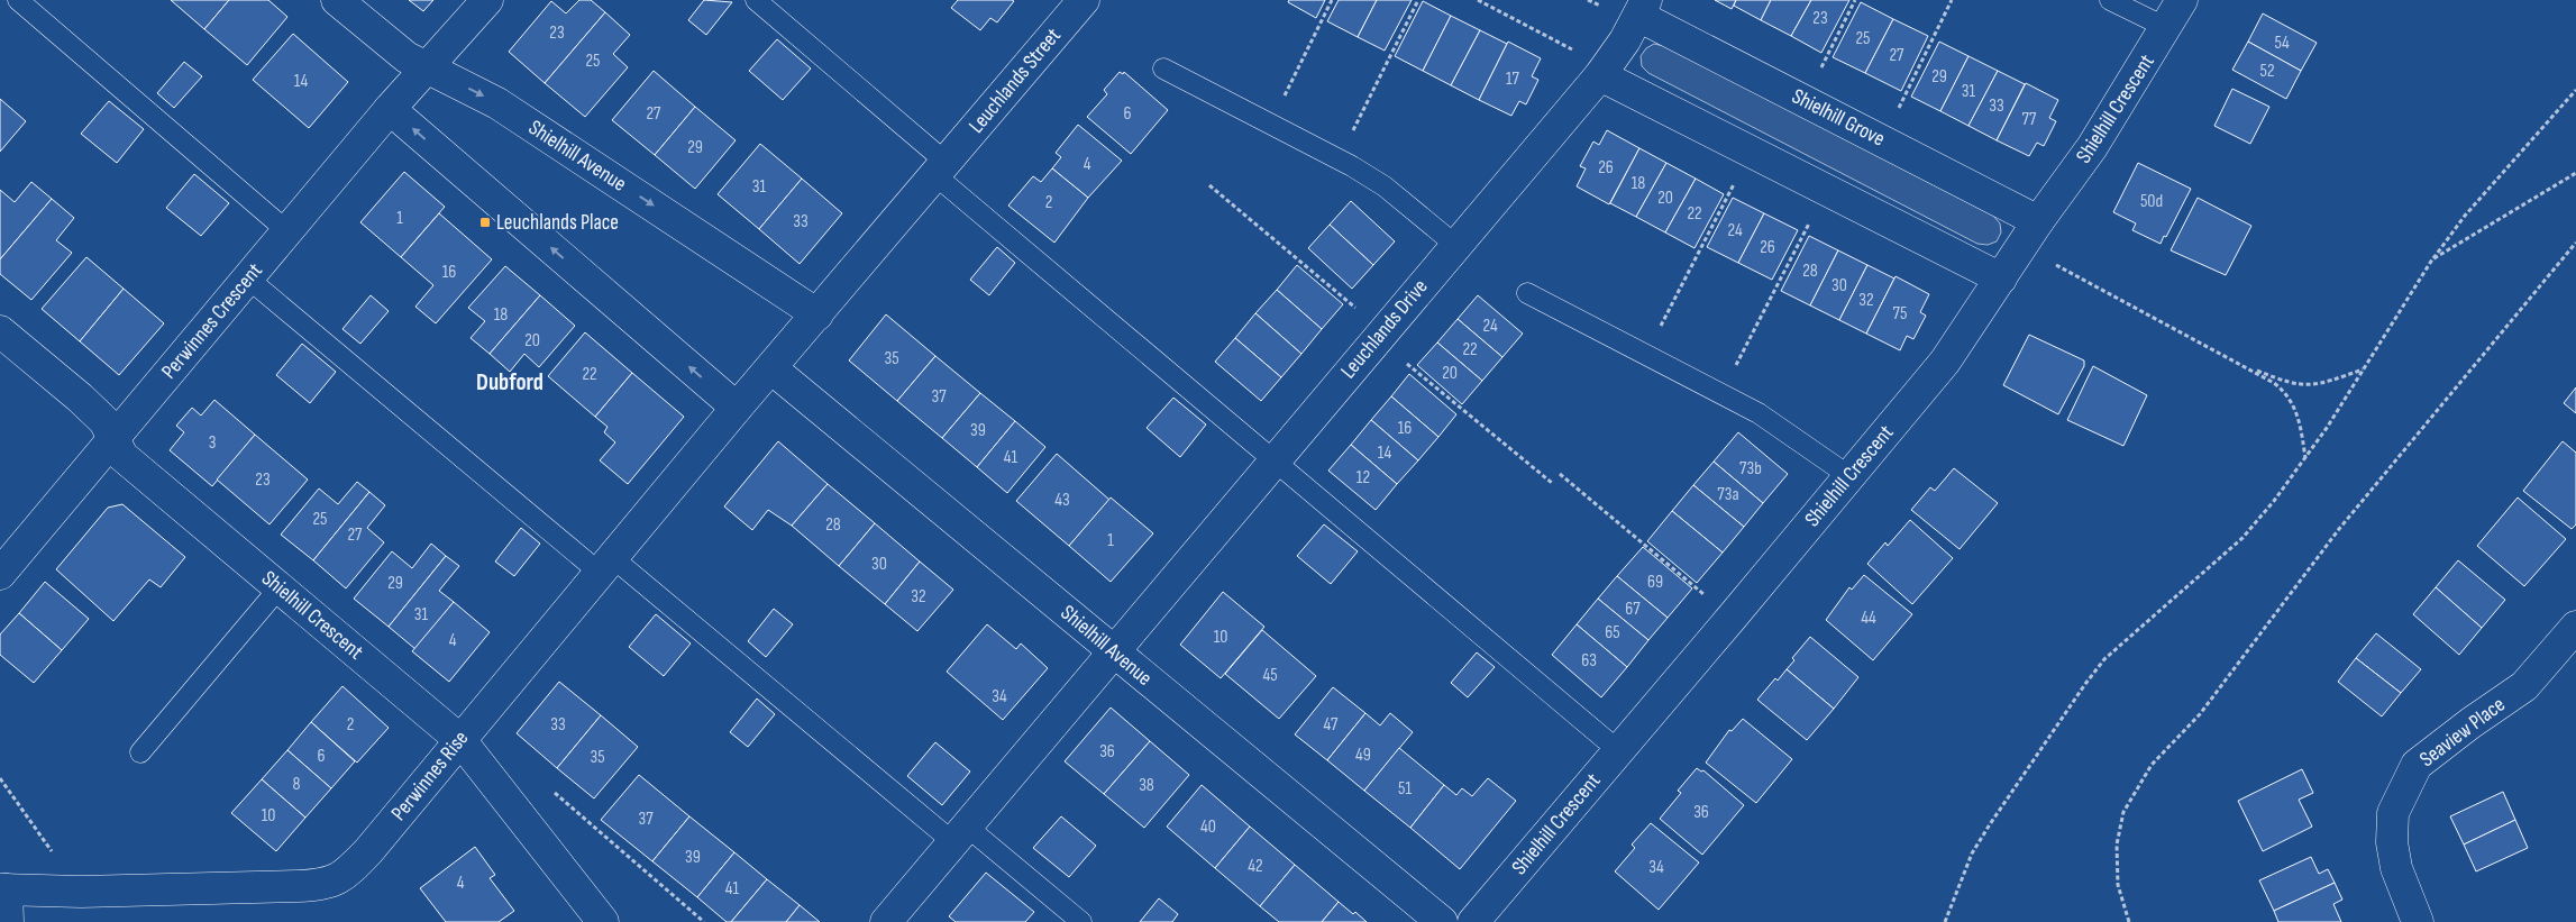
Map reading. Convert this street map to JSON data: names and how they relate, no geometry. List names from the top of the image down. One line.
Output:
{"streets":{"street":["Leuchlands Street","Shielhill Crescent","Shielhill Grove","Shielhill Avenue","Perwinnes Crescent","Leuchlands Drive","Seaview Place","Perwinnes Rise"]},"crossings":[["Leuchlands Street","Shielhill Avenue"],["Leuchlands Street","Perwinnes Rise"],["Shielhill Crescent","Shielhill Grove"],["Shielhill Crescent","Perwinnes Crescent"],["Shielhill Crescent","Perwinnes Rise"],["Shielhill Grove","Leuchlands Drive"],["Shielhill Avenue","Perwinnes Crescent"],["Shielhill Avenue","Leuchlands Drive"],["Shielhill Avenue","Perwinnes Rise"]],"districts":["Dubford"],"places":{"transit":["Leuchlands Place"]},"house_numbers":["23","23","25","54","27","25","52","29","17","14","31","33","27","6","77","29","4","26","18","31","20","50d","2","22","1","33","24","26","28","16","30","32","75","18","24","20","22","35","20","22","37","16","39","3","14","41","73b","12","23","73a","43","25","28","27","1","30","69","29","32","67","31","44","65","10","4","63","45","34","2","33","47","36","49","6","35","8","38","51","36","10","37","40","39","42","34","4","41"]}
